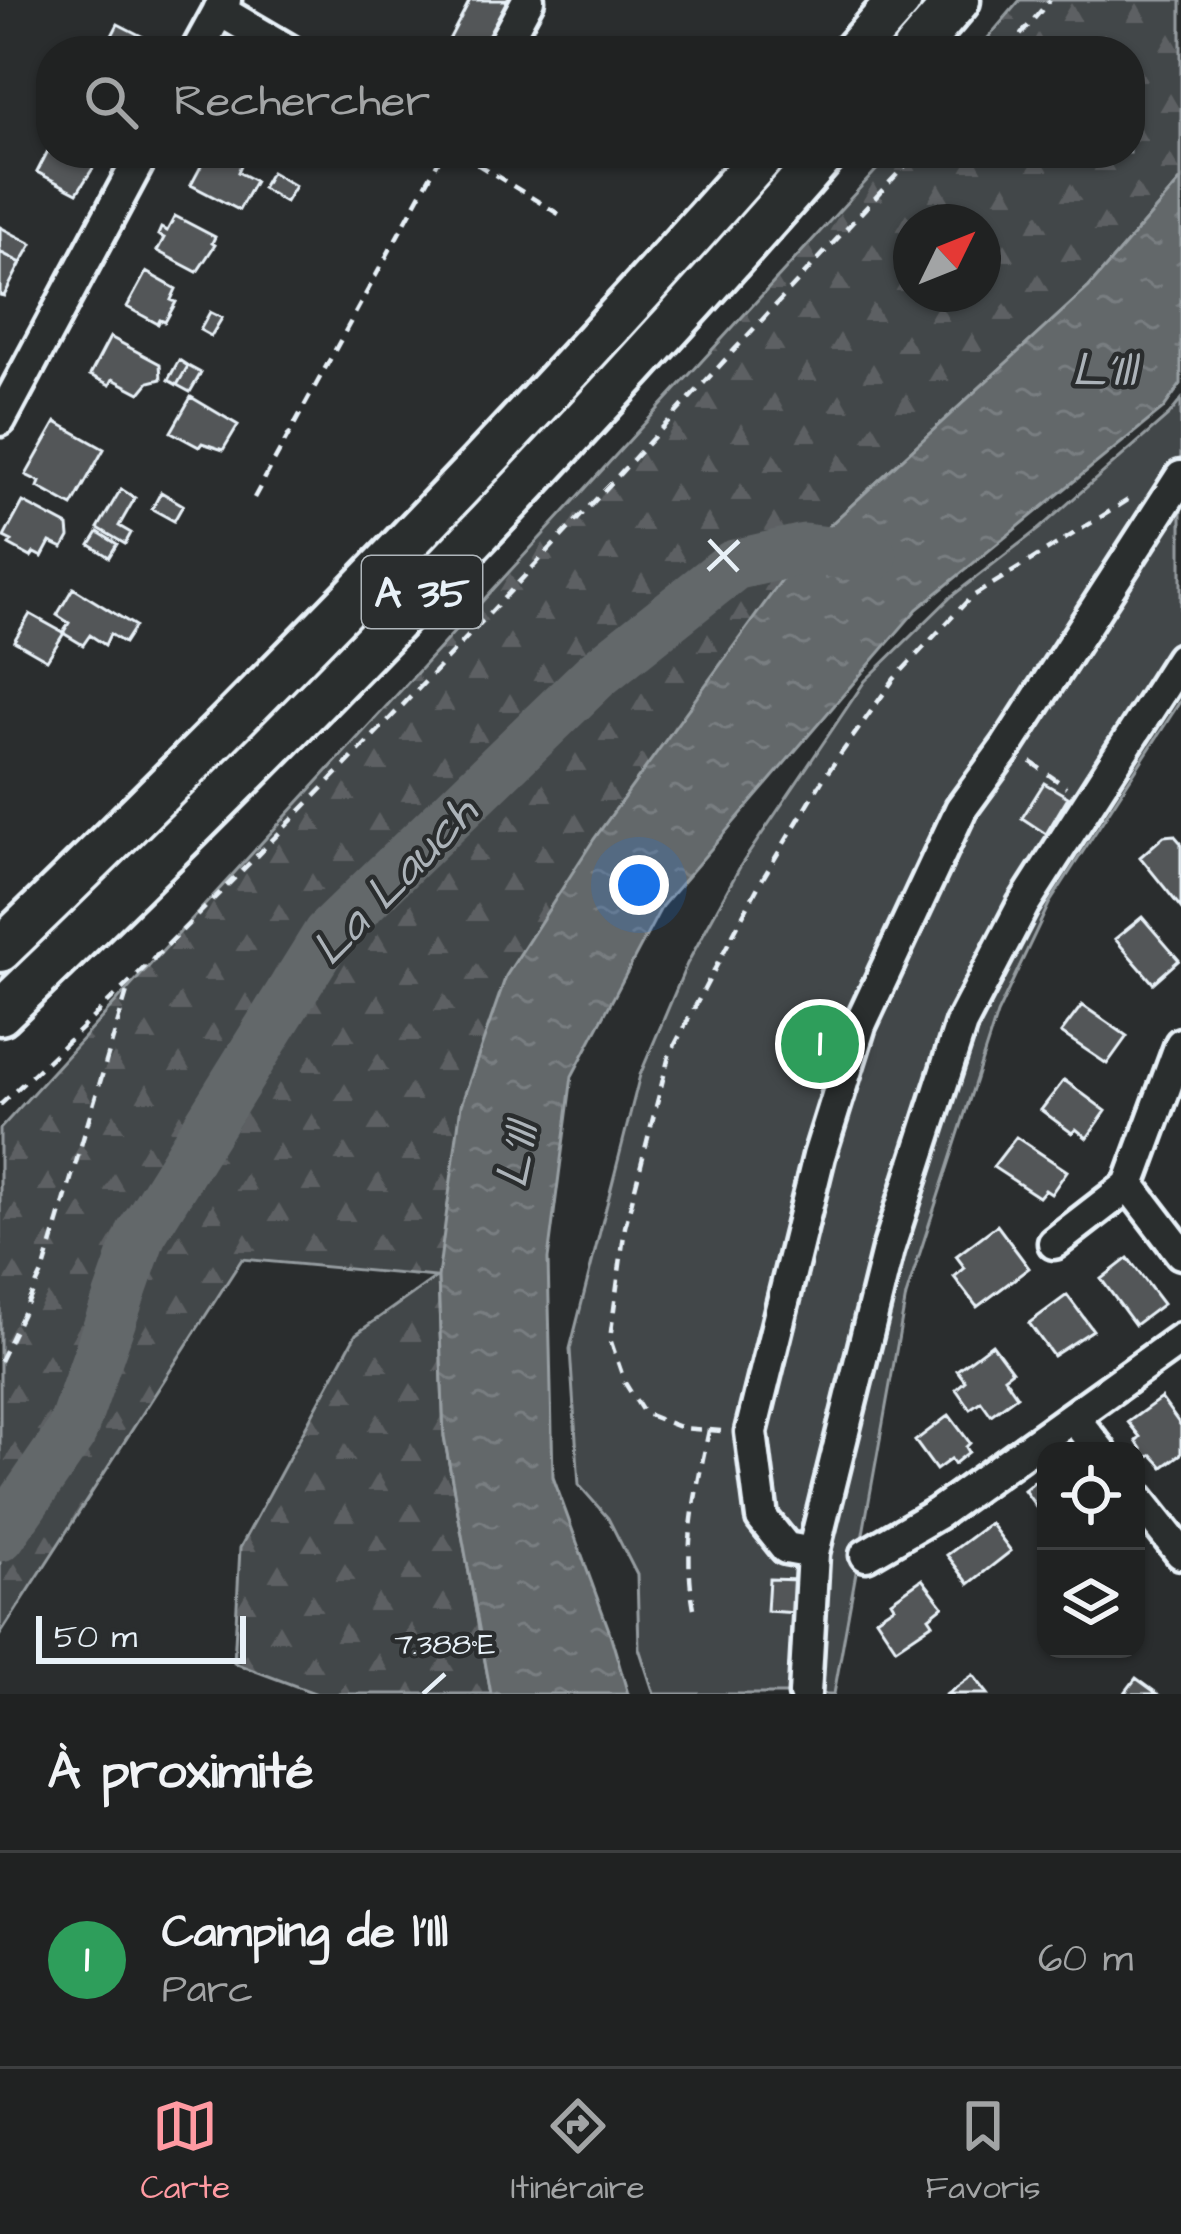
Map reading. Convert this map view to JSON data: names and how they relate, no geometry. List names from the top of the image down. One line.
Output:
{"streets":{"highway":["A 35"]},"water":["L'Ill","La Lauch"],"scale_bar":"50 m","north":"top right","page":{"search":"Rechercher","pins":"1","scale":"50 m","heading":"À proximité","list":[{"mark":"1","name":"Camping de l'Ill","note":"Parc","value":"60 m"}],"nav":["Carte","Itinéraire","Favoris"]},"coordinates":["7.388°E"]}
